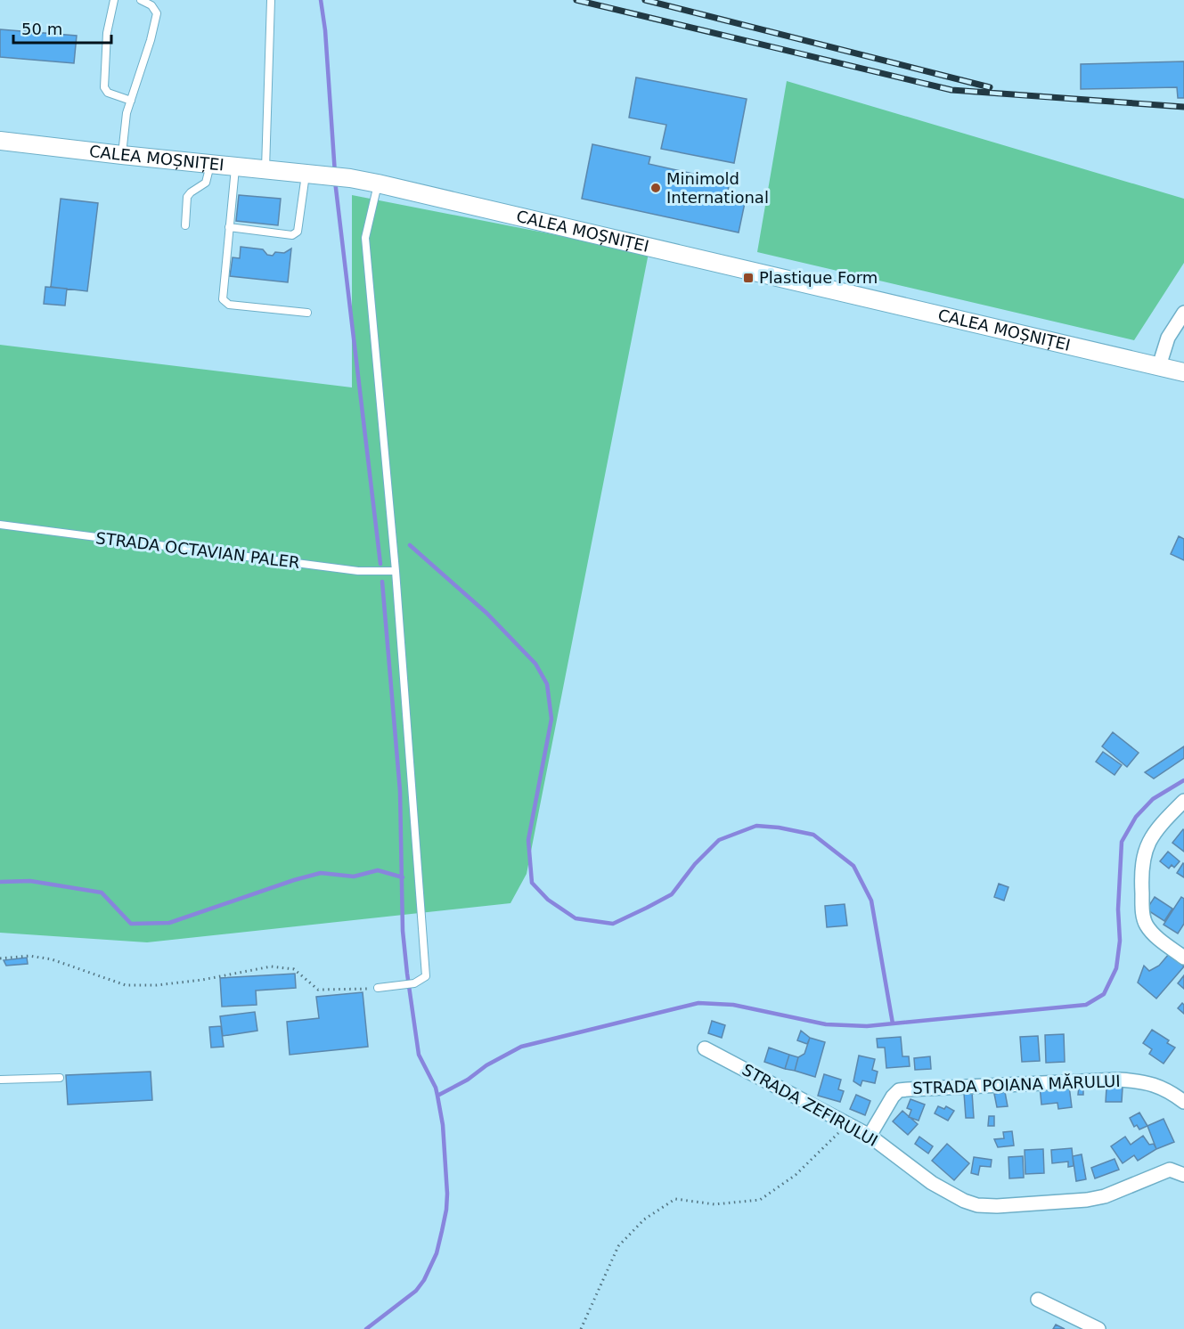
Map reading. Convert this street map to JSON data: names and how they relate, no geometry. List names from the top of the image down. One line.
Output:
{"streets":{"street":["CALEA MOȘNIȚEI","STRADA POIANA MĂRULUI","STRADA ZEFIRULUI"],"lane":["STRADA OCTAVIAN PALER"]},"crossings":[["STRADA POIANA MĂRULUI","STRADA ZEFIRULUI"]],"places":{"other":["Minimold International"],"transit":["Plastique Form"]},"scale_bar":"50 m"}
